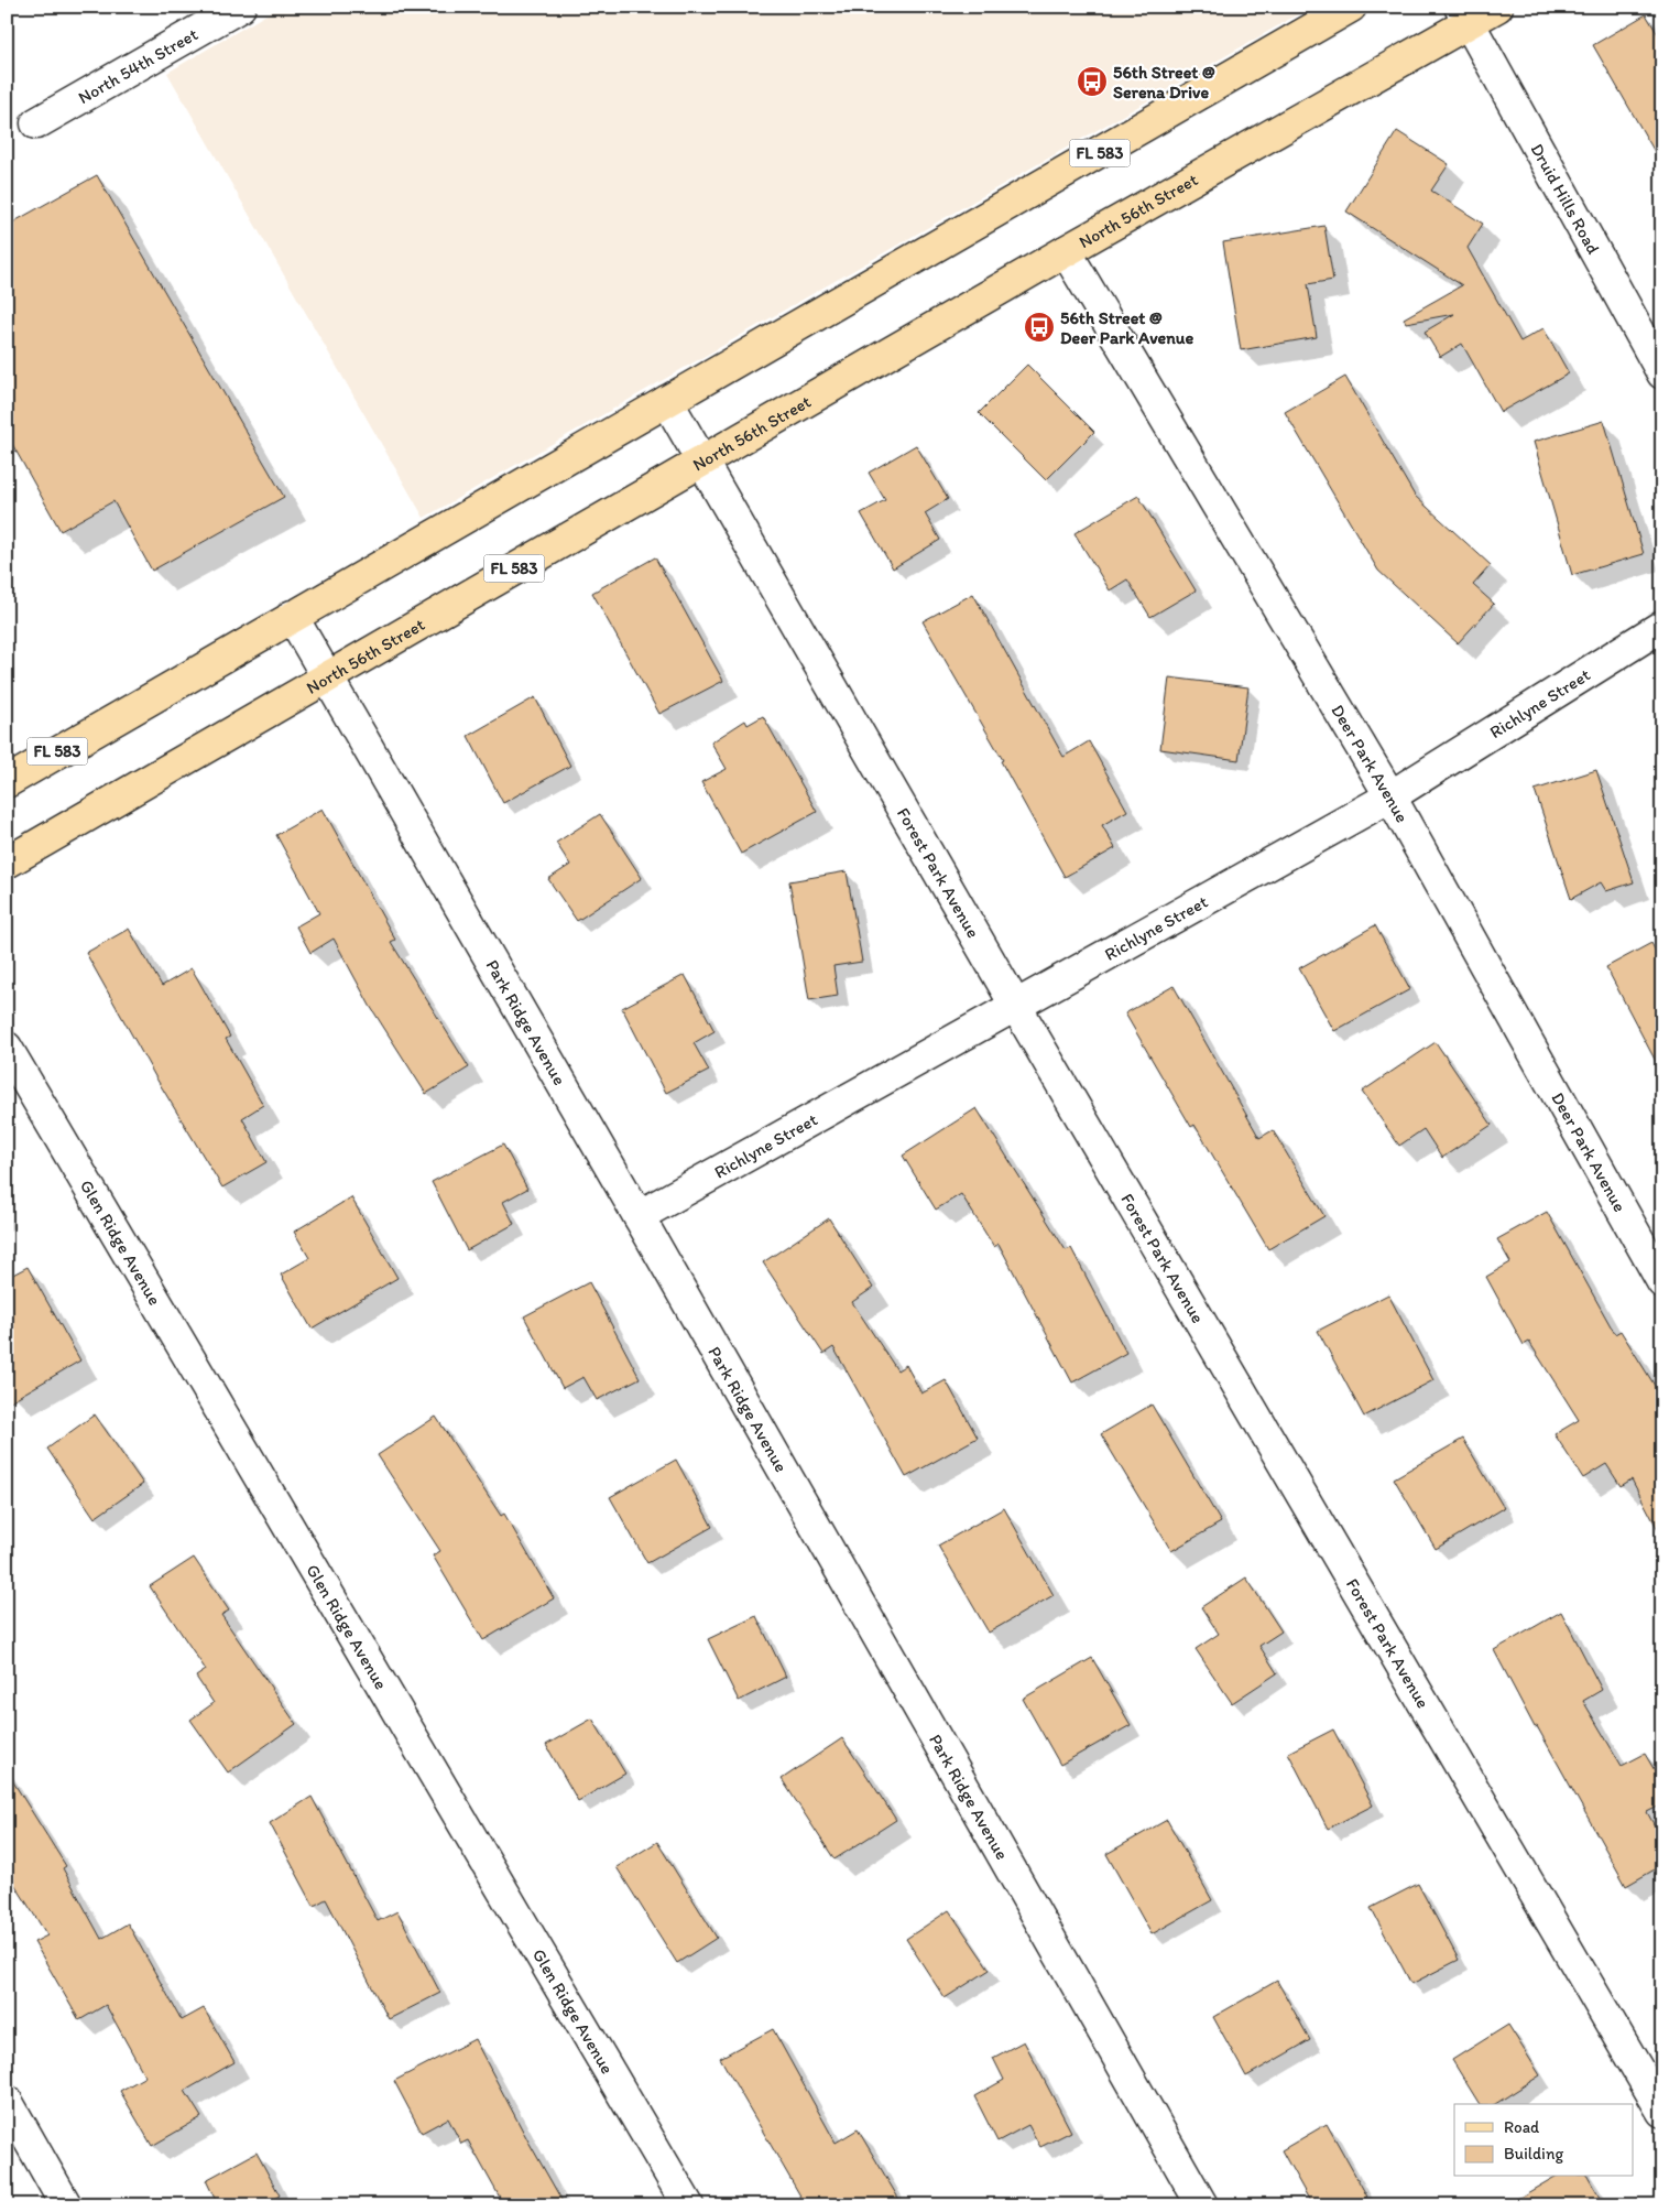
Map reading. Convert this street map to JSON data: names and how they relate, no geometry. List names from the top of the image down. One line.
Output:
{"streets":{"main road":["FL 583","North 56th Street"],"street":["North 54th Street","Druid Hills Road","Richlyne Street","Deer Park Avenue","Forest Park Avenue","Park Ridge Avenue","Glen Ridge Avenue"]},"crossings":[["FL 583","Forest Park Avenue"],["FL 583","Park Ridge Avenue"],["Druid Hills Road","North 56th Street"],["North 56th Street","Deer Park Avenue"],["North 56th Street","Forest Park Avenue"],["North 56th Street","Park Ridge Avenue"],["Richlyne Street","Deer Park Avenue"],["Richlyne Street","Forest Park Avenue"],["Richlyne Street","Park Ridge Avenue"]],"places":{"bus stop":["56th Street @ Serena Drive","56th Street @ Deer Park Avenue"]},"legend":["Road","Building"]}
